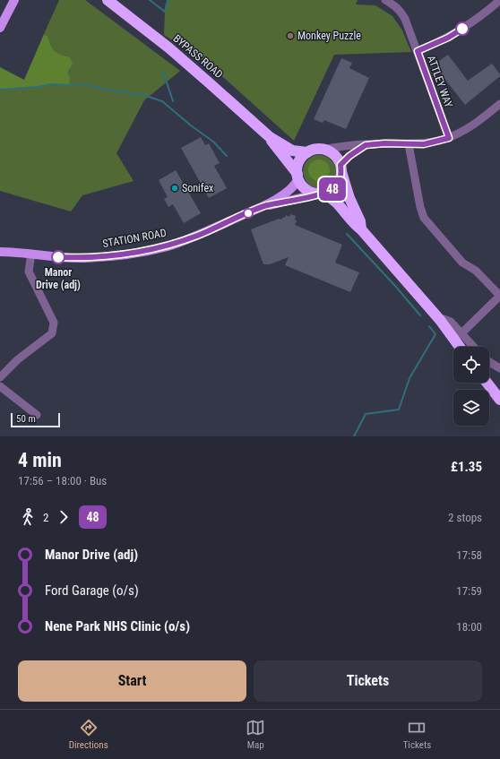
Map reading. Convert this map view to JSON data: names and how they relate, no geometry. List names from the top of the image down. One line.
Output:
{"streets":{"highway":["BYPASS ROAD"],"main road":["STATION ROAD"],"street":["ATTLEY WAY"]},"crossings":[["BYPASS ROAD","STATION ROAD"]],"places":["Monkey Puzzle","Sonifex","Manor Drive (adj)"],"lines":["bus line 48"],"scale_bar":"50 m","page":{"on_map":"48","scale":"50 m","heading":["4 min","17:56 – 18:00 · Bus","£1.35"],"legs":["2","48","2 stops"],"list":[{"name":"Manor Drive (adj)","value":"17:58"},{"name":"Ford Garage (o/s)","value":"17:59"},{"name":"Nene Park NHS Clinic (o/s)","value":"18:00"}],"buttons":["Start","Tickets"],"tabs":["Directions","Map","Tickets"]}}
